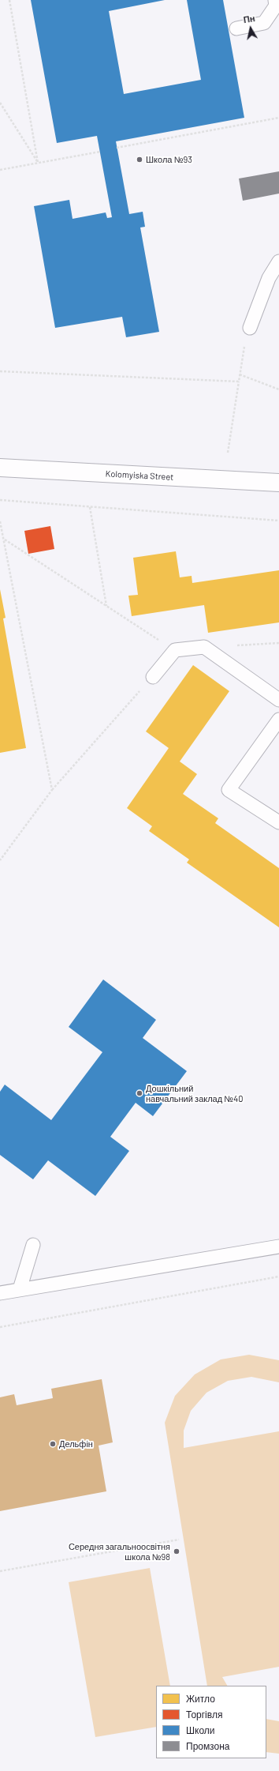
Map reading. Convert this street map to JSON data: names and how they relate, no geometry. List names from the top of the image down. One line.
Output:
{"streets":{"main road":["Kolomyiska Street"]},"places":["Школа №93","Дошкільний навчальний заклад №40","Дельфін","Середня загальноосвітня школа №98"],"legend":["Житло","Торгівля","Школи","Промзона"],"north":"top"}
